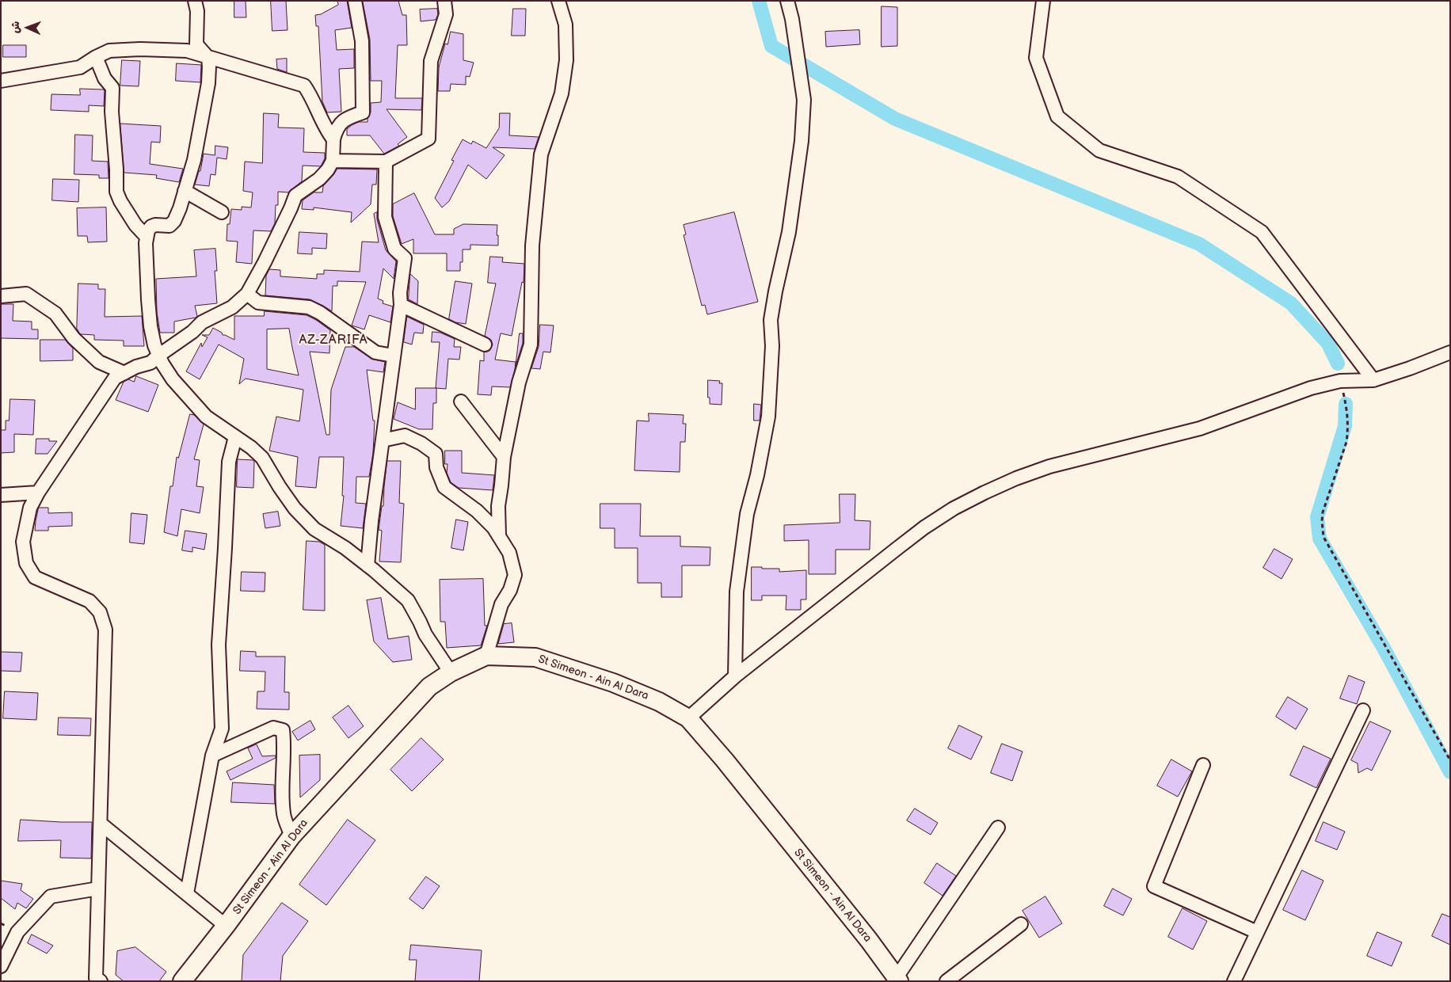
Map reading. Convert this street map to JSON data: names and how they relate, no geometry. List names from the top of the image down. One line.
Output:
{"streets":{"main road":["St Simeon - Ain Al Dara"]},"districts":["AZ-ZARIFA"],"north":"left"}
